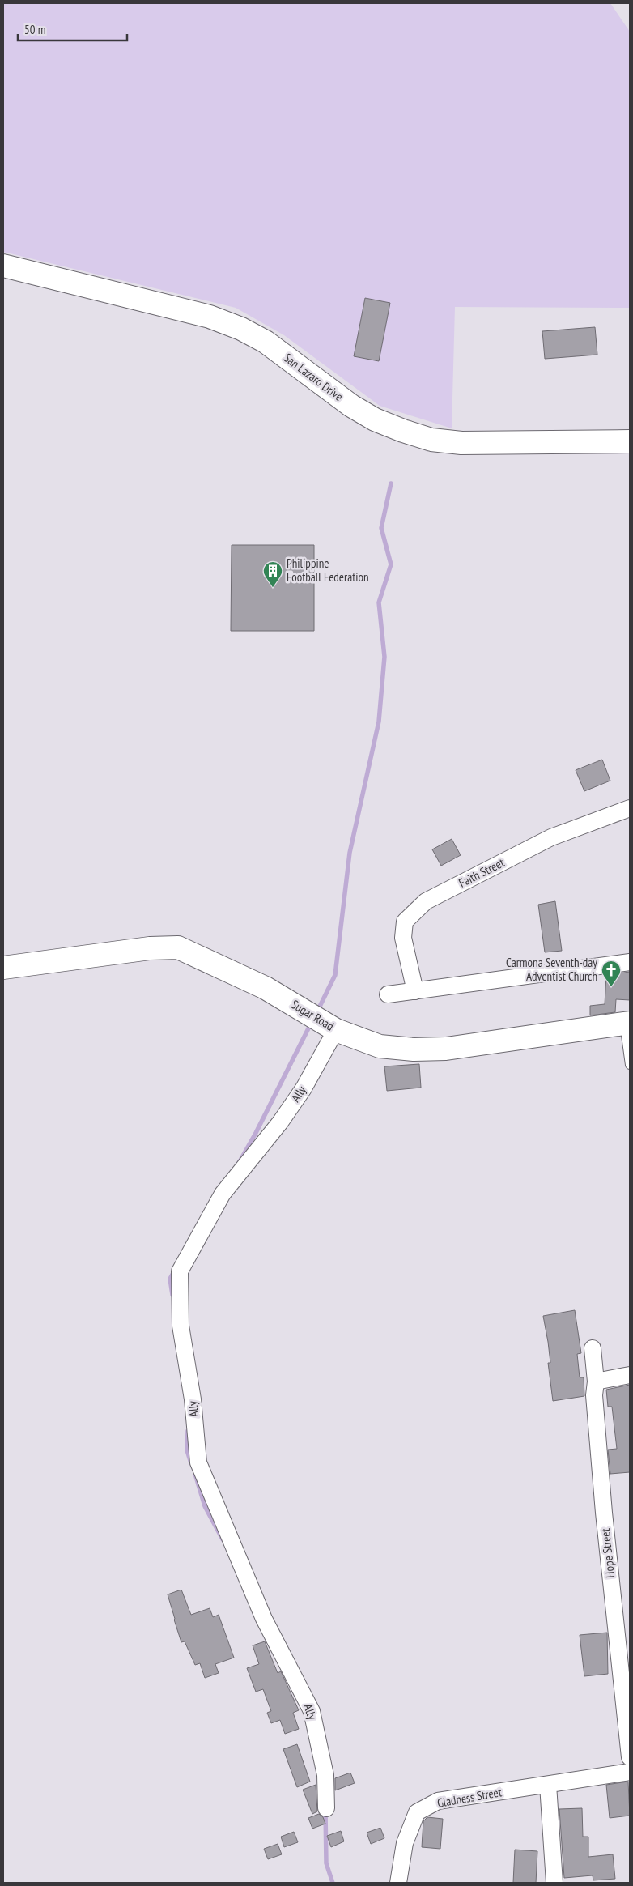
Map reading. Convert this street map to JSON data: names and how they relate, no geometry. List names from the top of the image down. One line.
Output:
{"streets":{"street":["San Lazaro Drive","Faith Street","Sugar Road","Ally","Hope Street","Gladness Street"]},"crossings":[["Sugar Road","Ally"]],"places":{"building":["Philippine Football Federation"],"church":["Carmona Seventh-day Adventist Church"]},"scale_bar":"50 m"}
